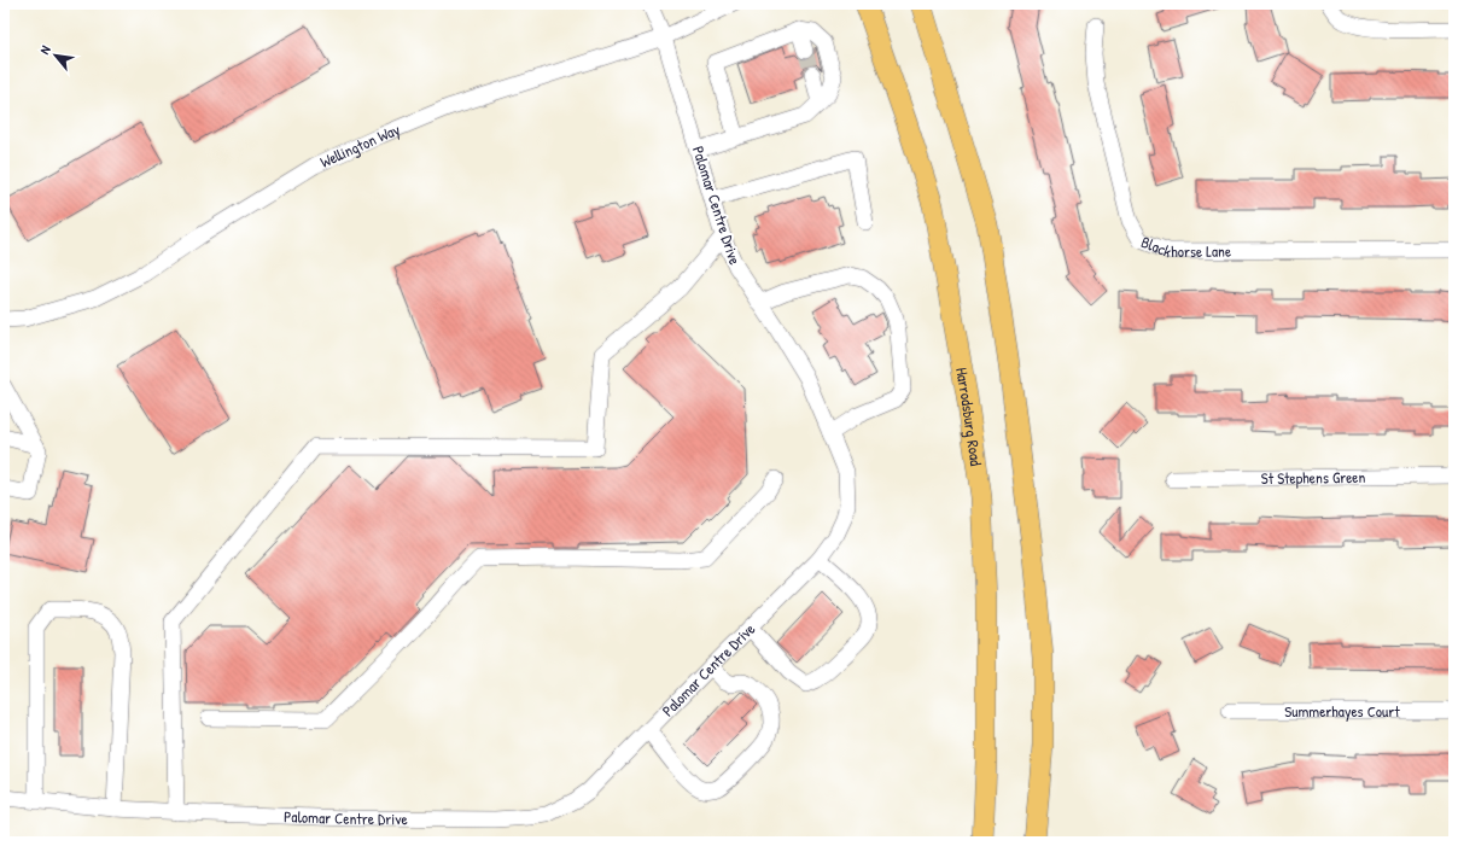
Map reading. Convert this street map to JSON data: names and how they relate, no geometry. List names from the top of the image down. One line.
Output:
{"streets":{"main road":["Harrodsburg Road"],"street":["Wellington Way","Palomar Centre Drive","Blackhorse Lane","St Stephens Green","Summerhayes Court"]},"crossings":[["Wellington Way","Palomar Centre Drive"]],"north":"top left"}
